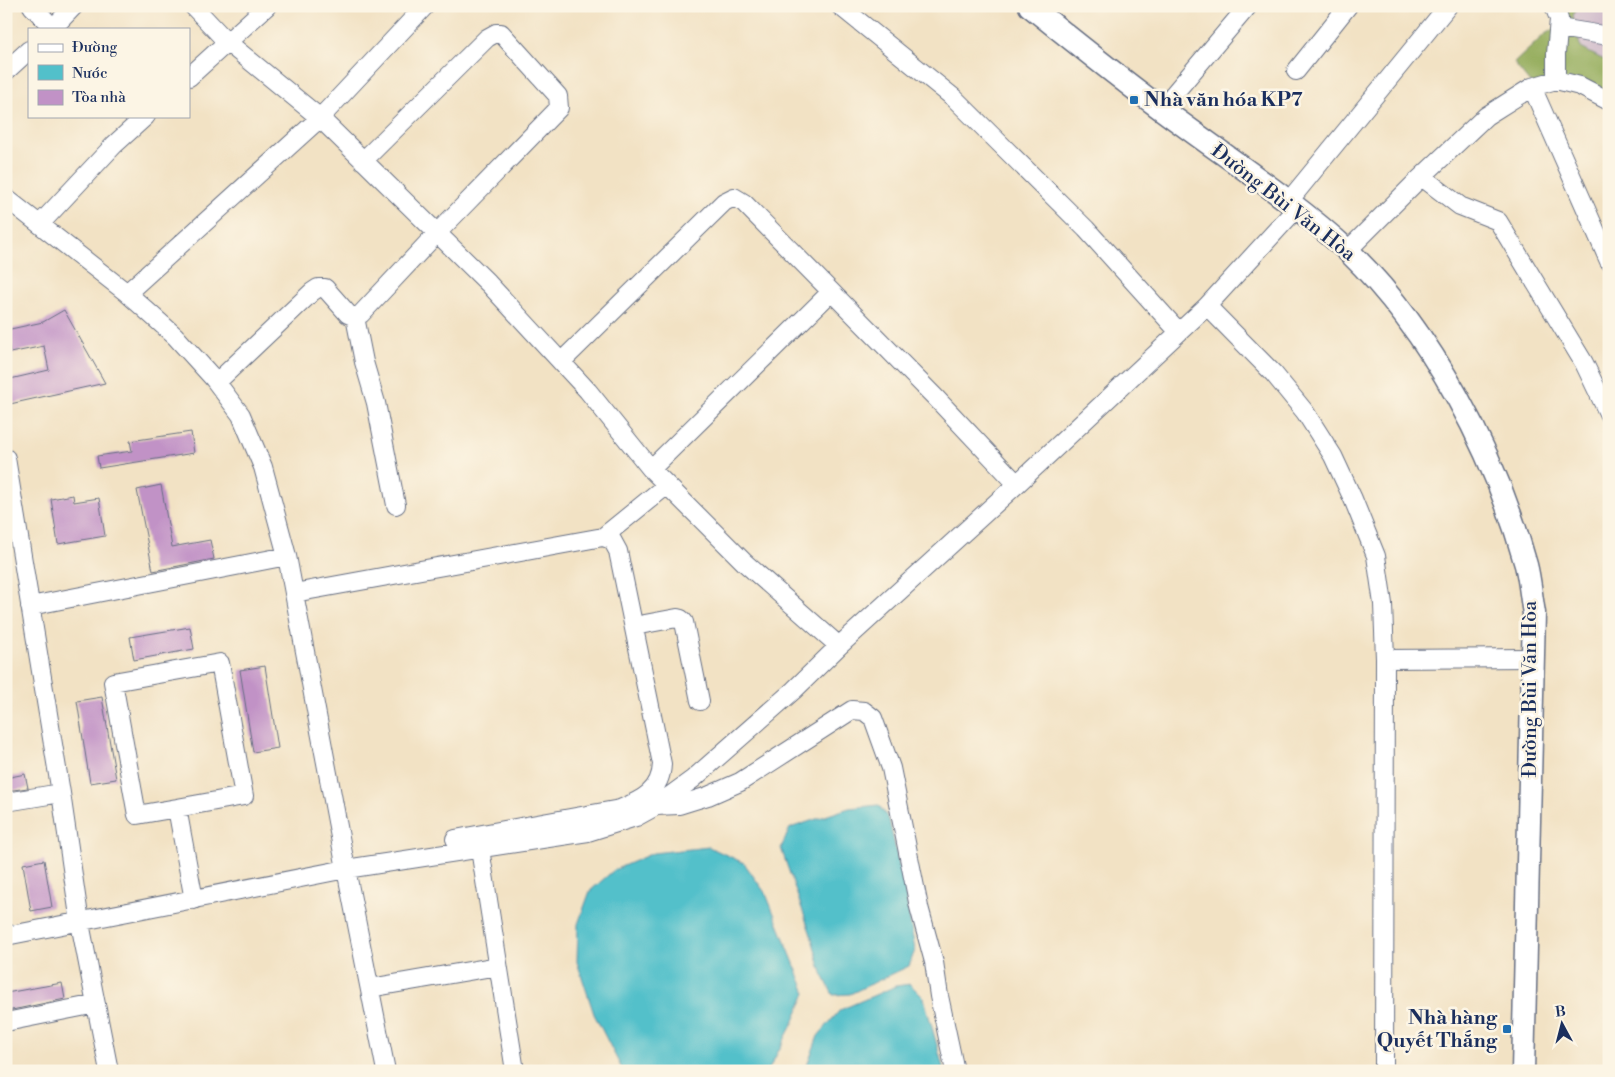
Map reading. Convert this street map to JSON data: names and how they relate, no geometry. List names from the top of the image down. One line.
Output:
{"streets":{"main road":["Đường Bùi Văn Hòa"]},"places":{"transit":["Nhà văn hóa KP7","Nhà hàng Quyết Thắng"]},"legend":["Đường","Nước","Tòa nhà"],"north":"top"}
